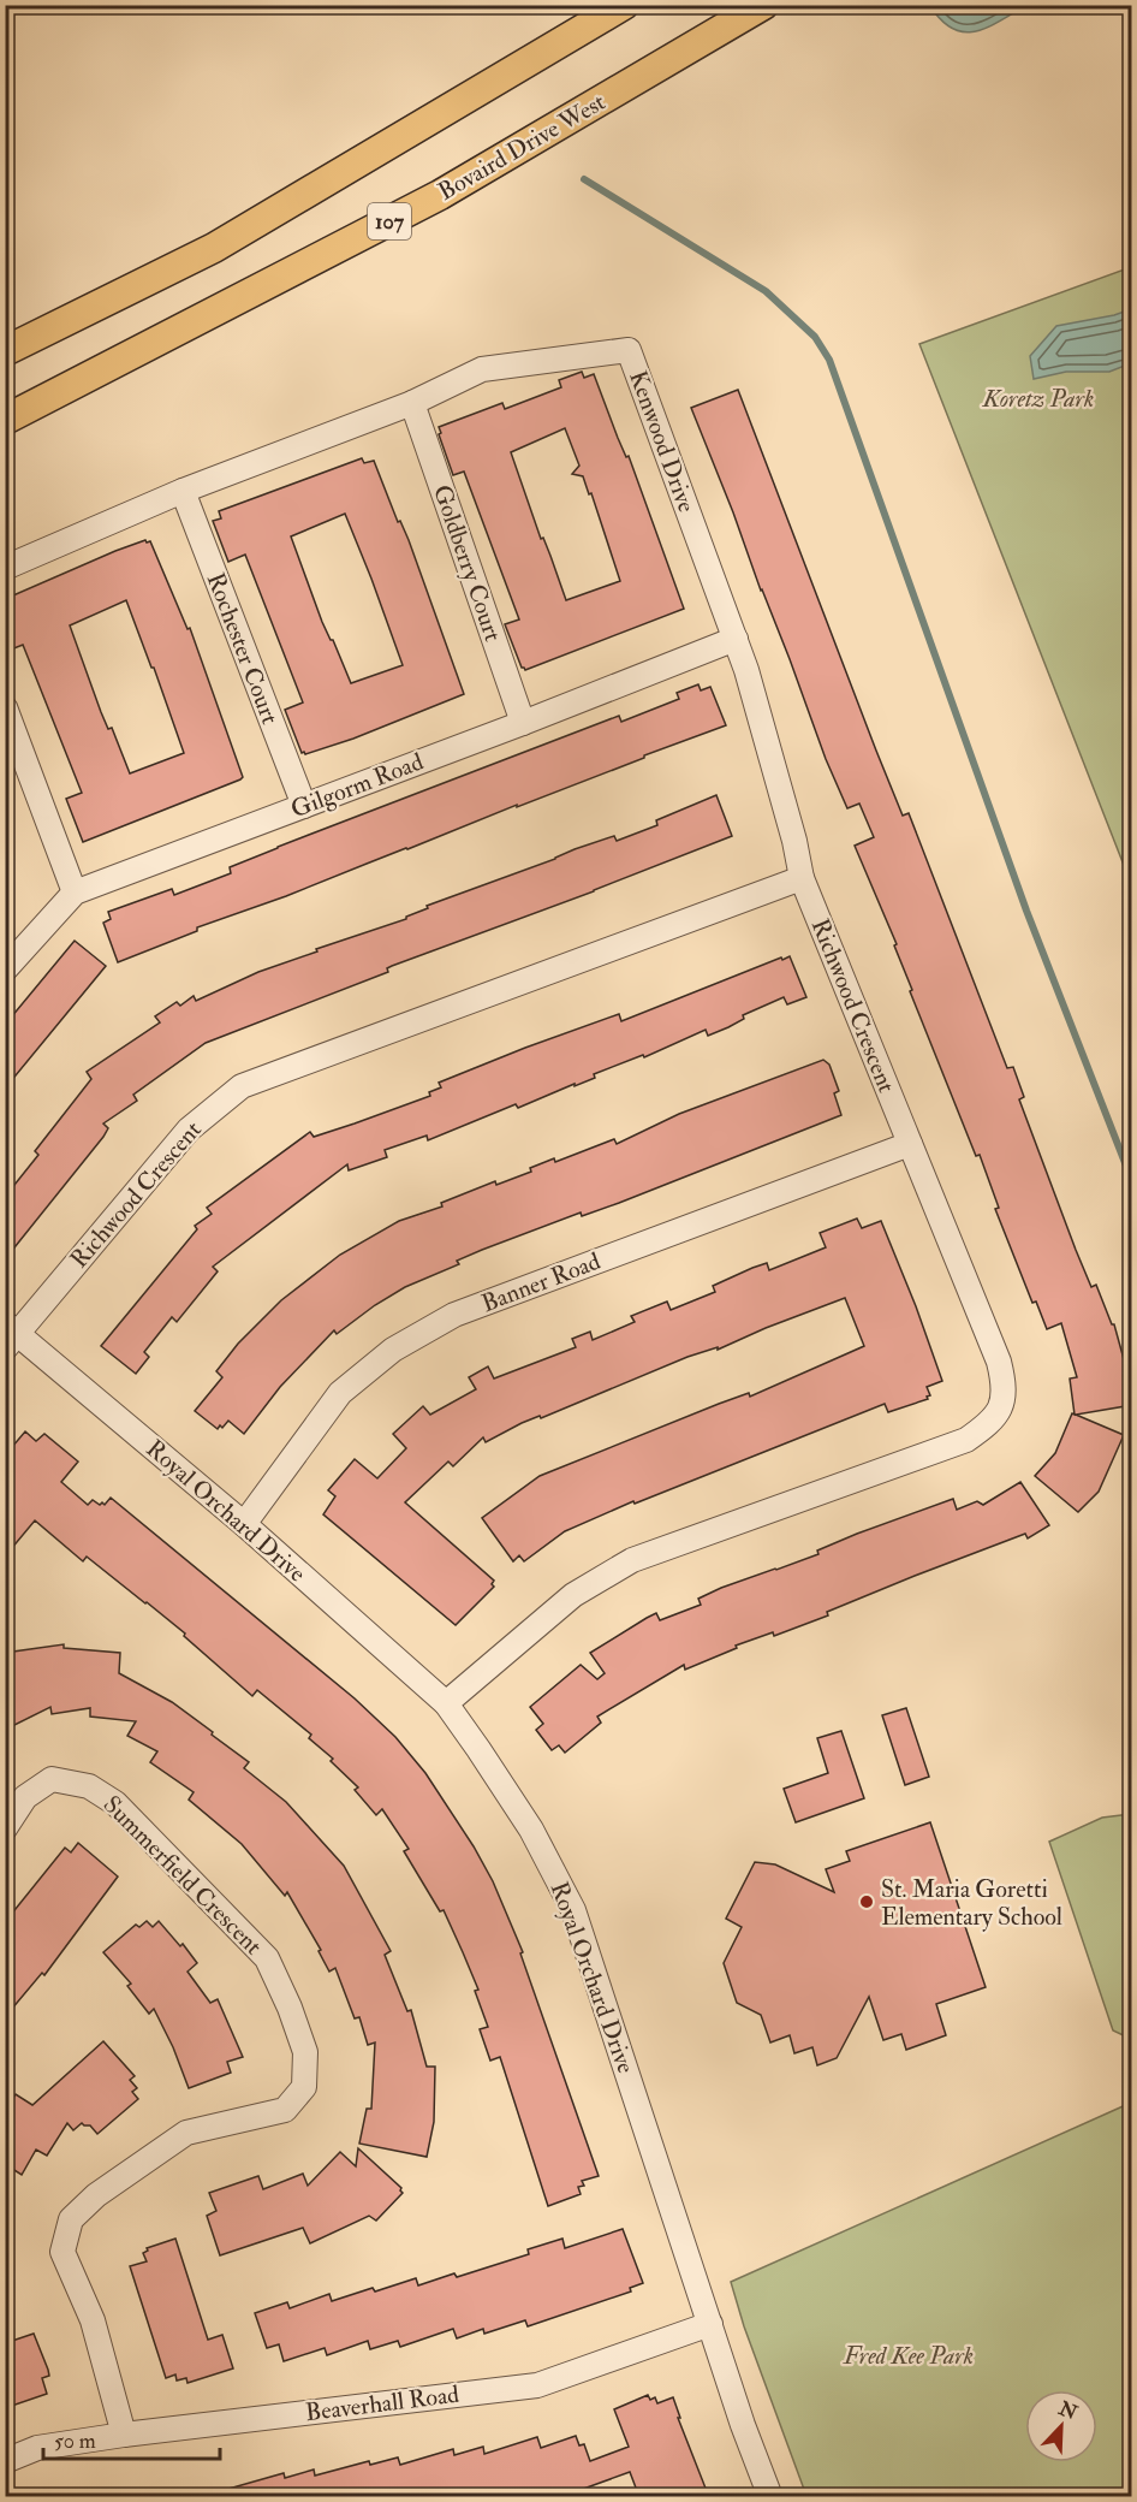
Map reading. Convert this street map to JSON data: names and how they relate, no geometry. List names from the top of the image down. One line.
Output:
{"streets":{"main road":["Bovaird Drive West","107"],"street":["Kenwood Drive","Goldberry Court","Rochester Court","Gilgorm Road","Richwood Crescent","Banner Road","Royal Orchard Drive","Summerfield Crescent","Beaverhall Road"]},"crossings":[["Kenwood Drive","Goldberry Court"],["Kenwood Drive","Rochester Court"],["Kenwood Drive","Gilgorm Road"],["Kenwood Drive","Richwood Crescent"],["Goldberry Court","Gilgorm Road"],["Rochester Court","Gilgorm Road"],["Richwood Crescent","Banner Road"],["Richwood Crescent","Royal Orchard Drive"],["Banner Road","Royal Orchard Drive"],["Royal Orchard Drive","Beaverhall Road"],["Summerfield Crescent","Beaverhall Road"]],"parks":["Koretz Park","Fred Kee Park"],"places":["St. Maria Goretti Elementary School"],"scale_bar":"50 m","north":"top right"}
